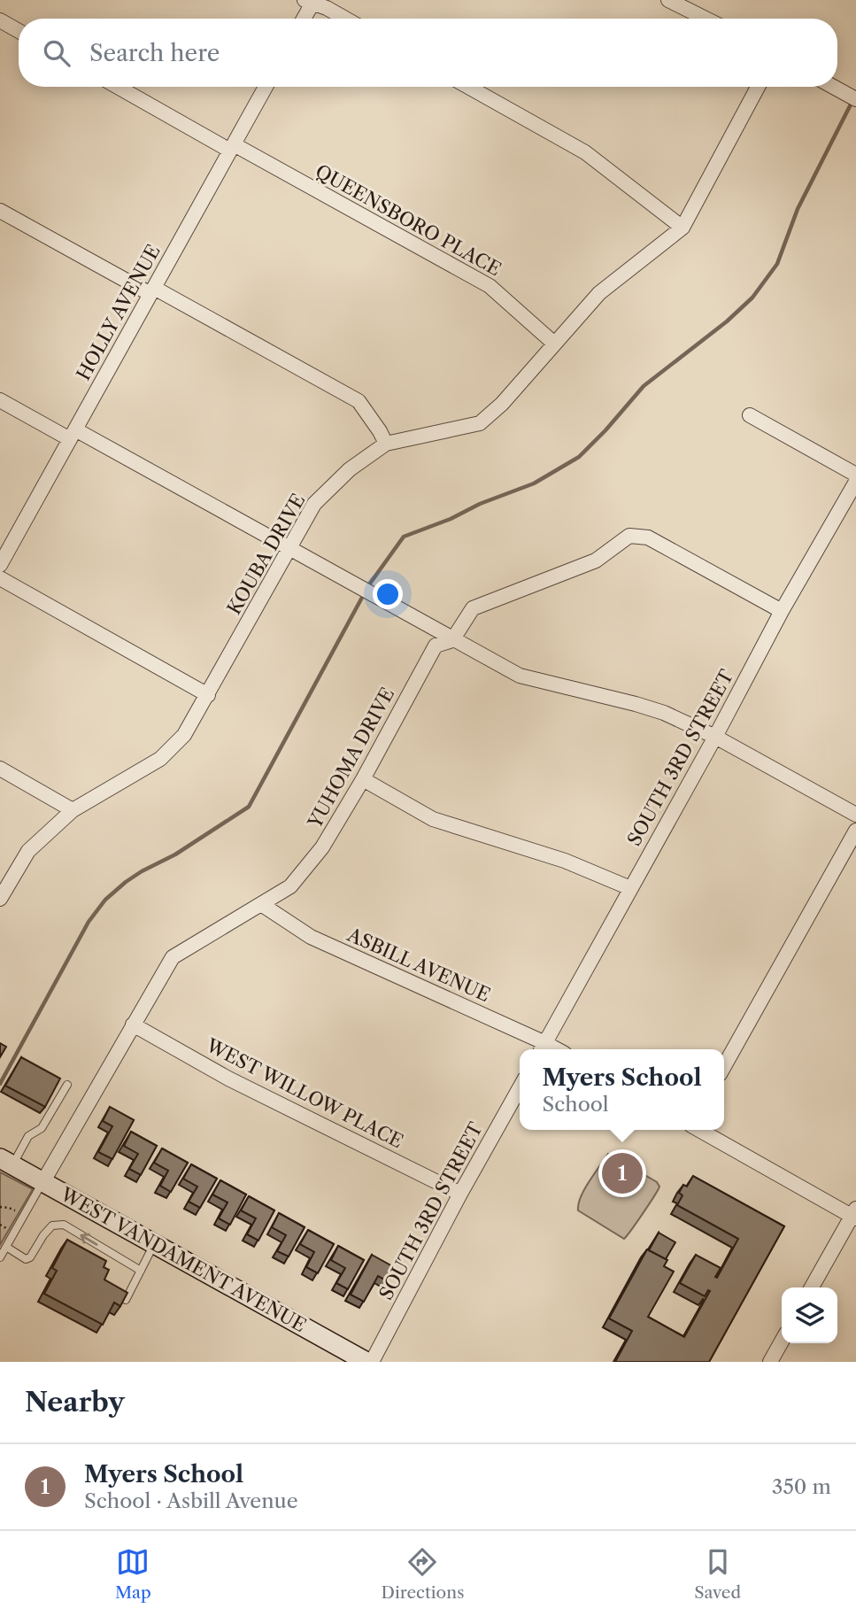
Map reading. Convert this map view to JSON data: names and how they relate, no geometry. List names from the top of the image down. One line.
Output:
{"streets":{"street":["QUEENSBORO PLACE","HOLLY AVENUE","KOUBA DRIVE","YUHOMA DRIVE","SOUTH 3RD STREET","ASBILL AVENUE","WEST WILLOW PLACE","WEST VANDAMENT AVENUE"]},"crossings":[["QUEENSBORO PLACE","HOLLY AVENUE"],["QUEENSBORO PLACE","KOUBA DRIVE"],["YUHOMA DRIVE","SOUTH 3RD STREET"],["YUHOMA DRIVE","ASBILL AVENUE"],["YUHOMA DRIVE","WEST WILLOW PLACE"],["YUHOMA DRIVE","WEST VANDAMENT AVENUE"],["SOUTH 3RD STREET","ASBILL AVENUE"],["SOUTH 3RD STREET","WEST WILLOW PLACE"]],"page":{"search":"Search here","popup":["Myers School","School"],"pins":"1","heading":"Nearby","list":[{"mark":"1","name":"Myers School","note":"School · Asbill Avenue","value":"350 m"}],"nav":["Map","Directions","Saved"]}}
